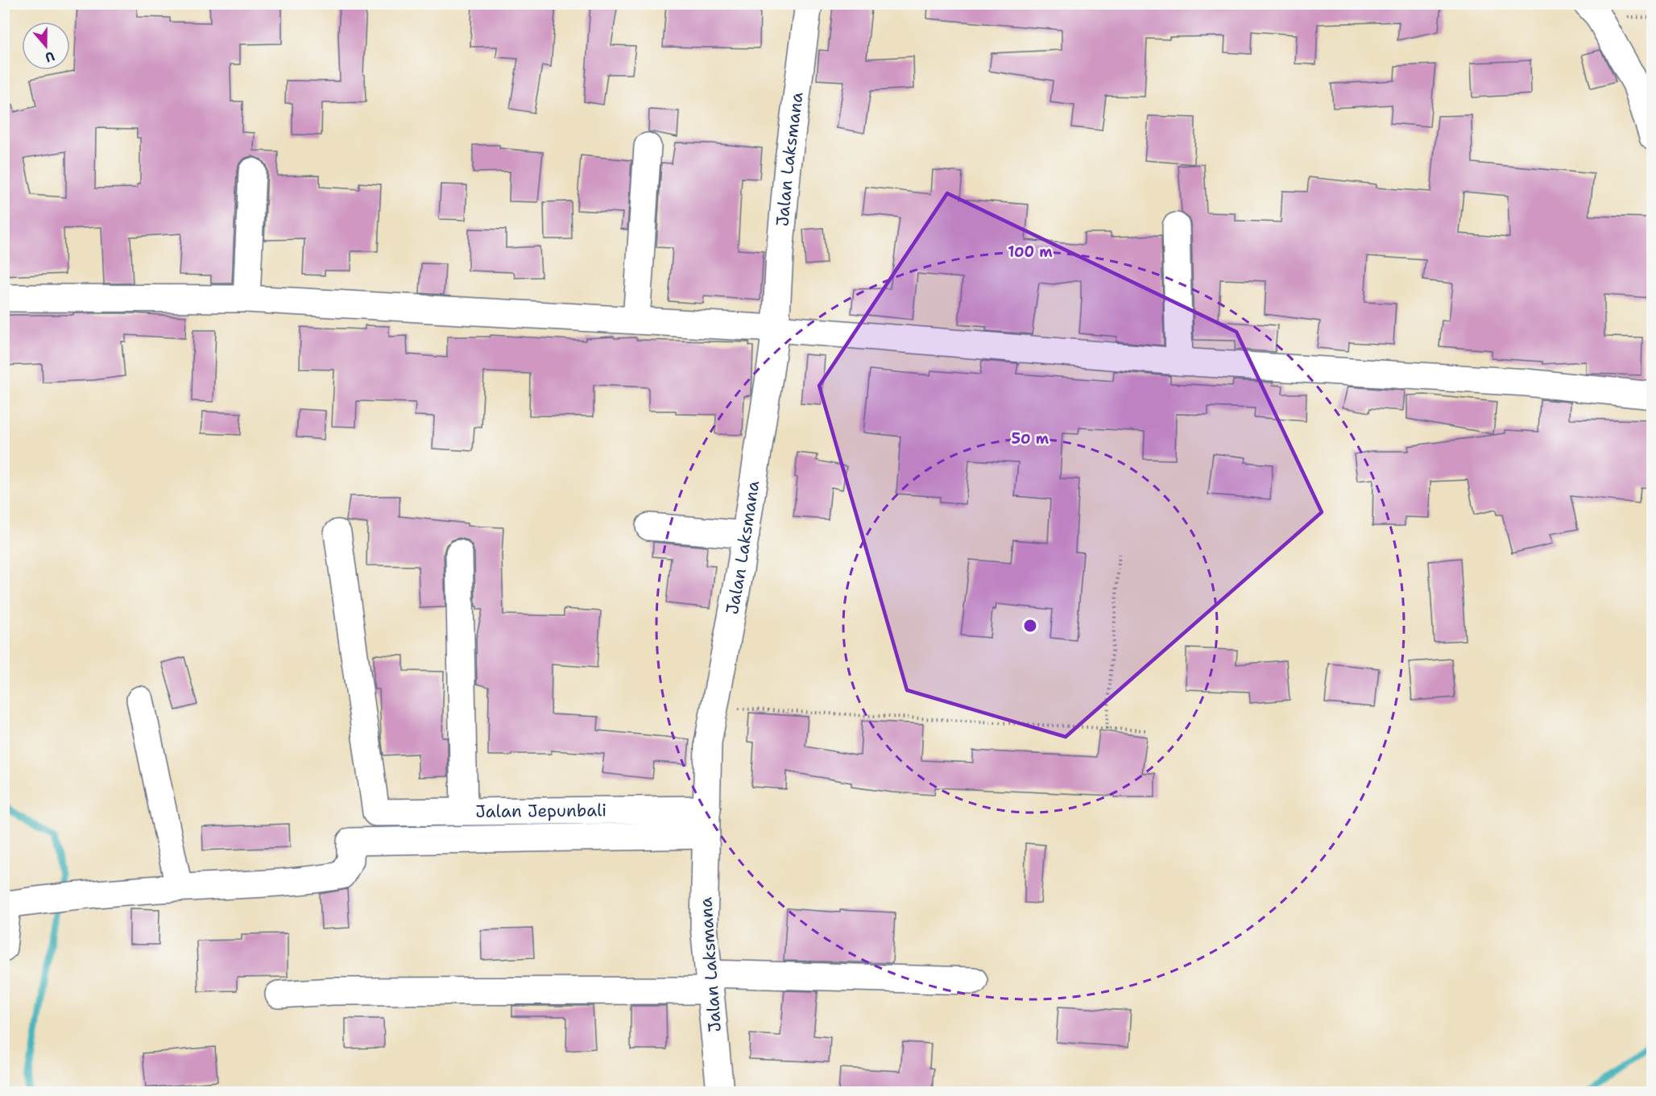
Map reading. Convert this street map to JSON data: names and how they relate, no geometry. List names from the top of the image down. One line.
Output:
{"streets":{"street":["Jalan Laksmana","Jalan Jepunbali"]},"crossings":[["Jalan Laksmana","Jalan Jepunbali"]],"north":"bottom","rings":["100 m","50 m"]}
